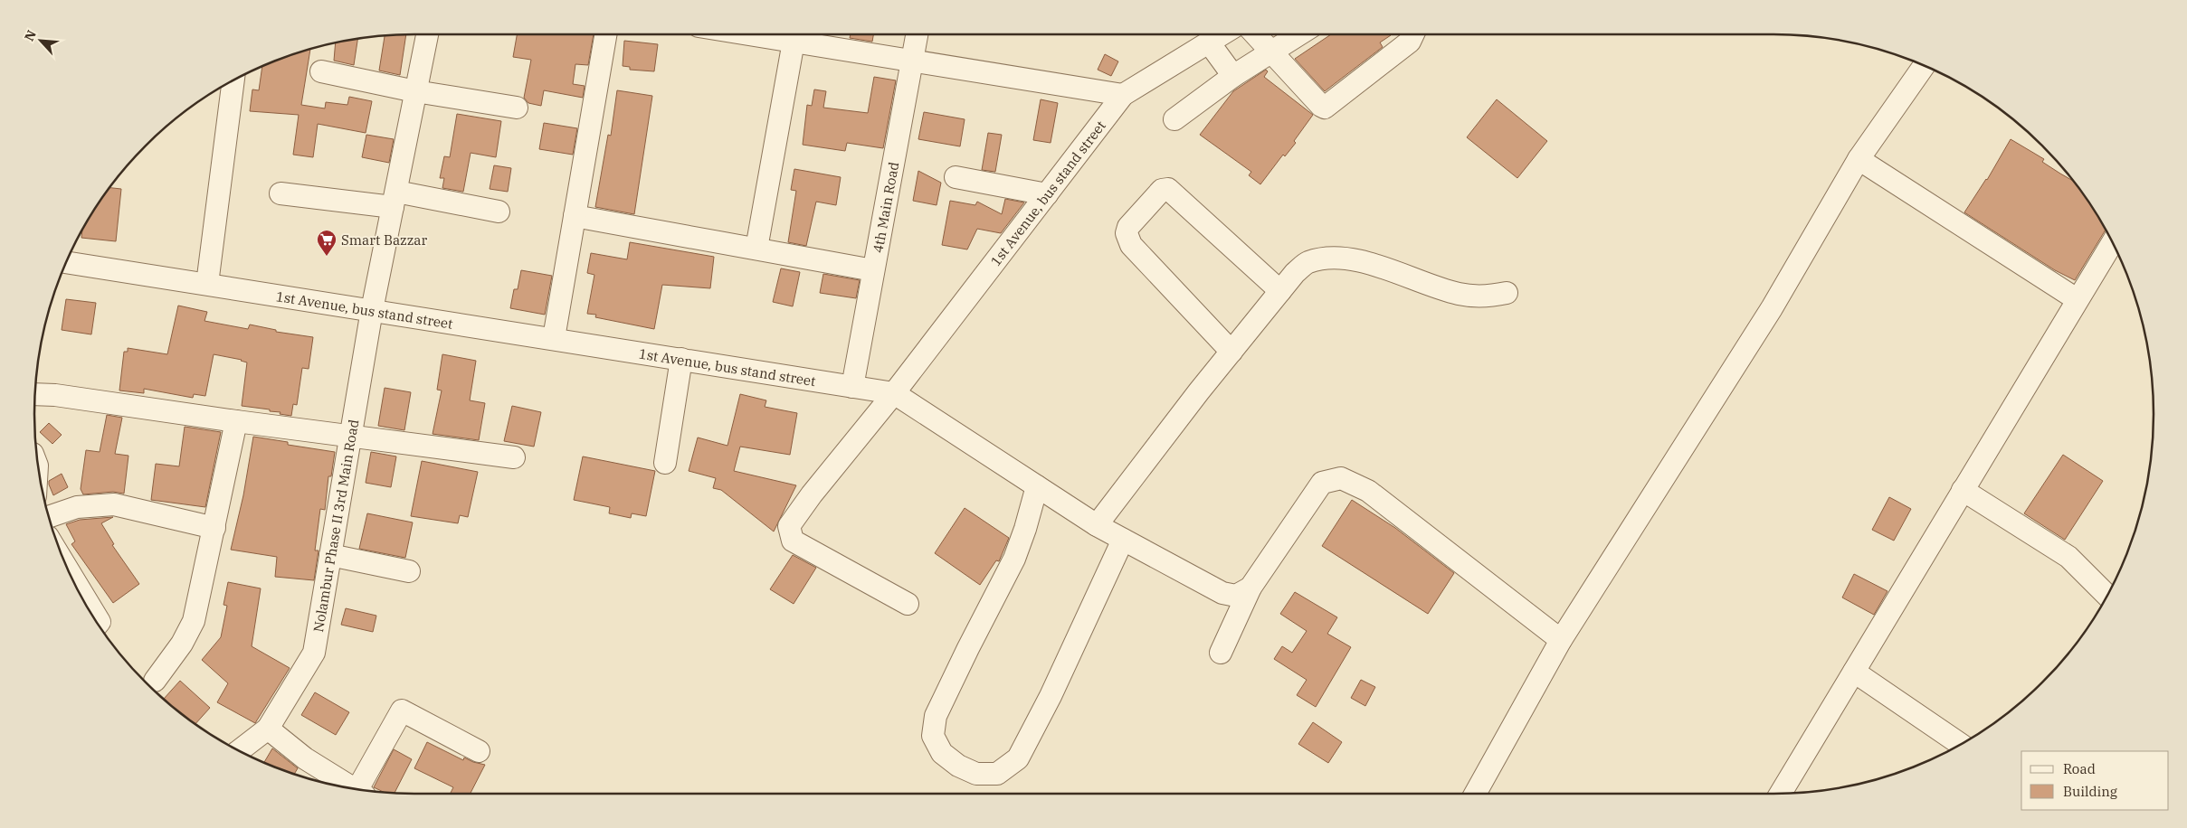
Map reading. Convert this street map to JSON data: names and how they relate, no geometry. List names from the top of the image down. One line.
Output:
{"streets":{"street":["1st Avenue, bus stand street","4th Main Road","Nolambur Phase II 3rd Main Road"]},"crossings":[["1st Avenue, bus stand street","4th Main Road"],["1st Avenue, bus stand street","Nolambur Phase II 3rd Main Road"]],"places":{"supermarket":["Smart Bazzar"]},"legend":["Road","Building"],"north":"top left"}
